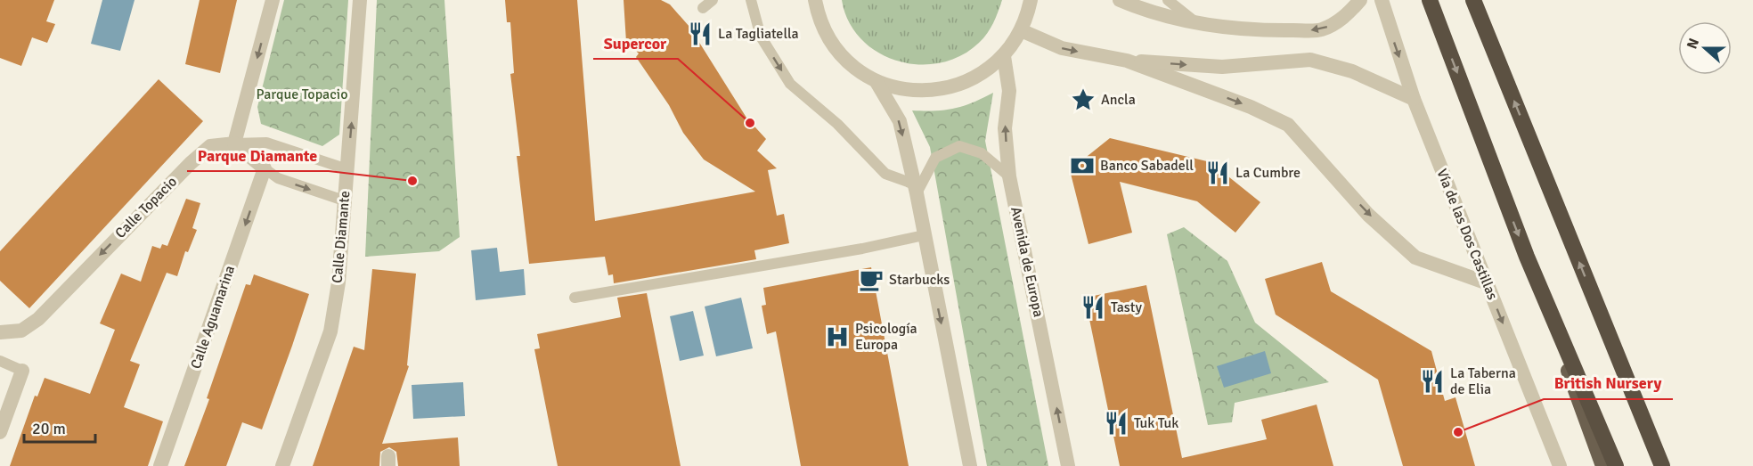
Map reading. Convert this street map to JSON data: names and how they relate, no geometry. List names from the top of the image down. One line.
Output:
{"streets":{"street":["Calle Topacio","Vía de las Dos Castillas","Calle Diamante","Avenida de Europa","Calle Aguamarina"]},"one_way":["Calle Topacio","Vía de las Dos Castillas","Calle Aguamarina"],"parks":["Parque Topacio"],"places":{"restaurant":["La Tagliatella","La Cumbre","Tasty","La Taberna de Elia","Tuk Tuk"],"place":["Ancla"],"other":["Supercor","Parque Diamante","British Nursery"],"bank":["Banco Sabadell"],"cafe":["Starbucks"],"hospital":["Psicología Europa"]},"scale_bar":"20 m","north":"left"}
